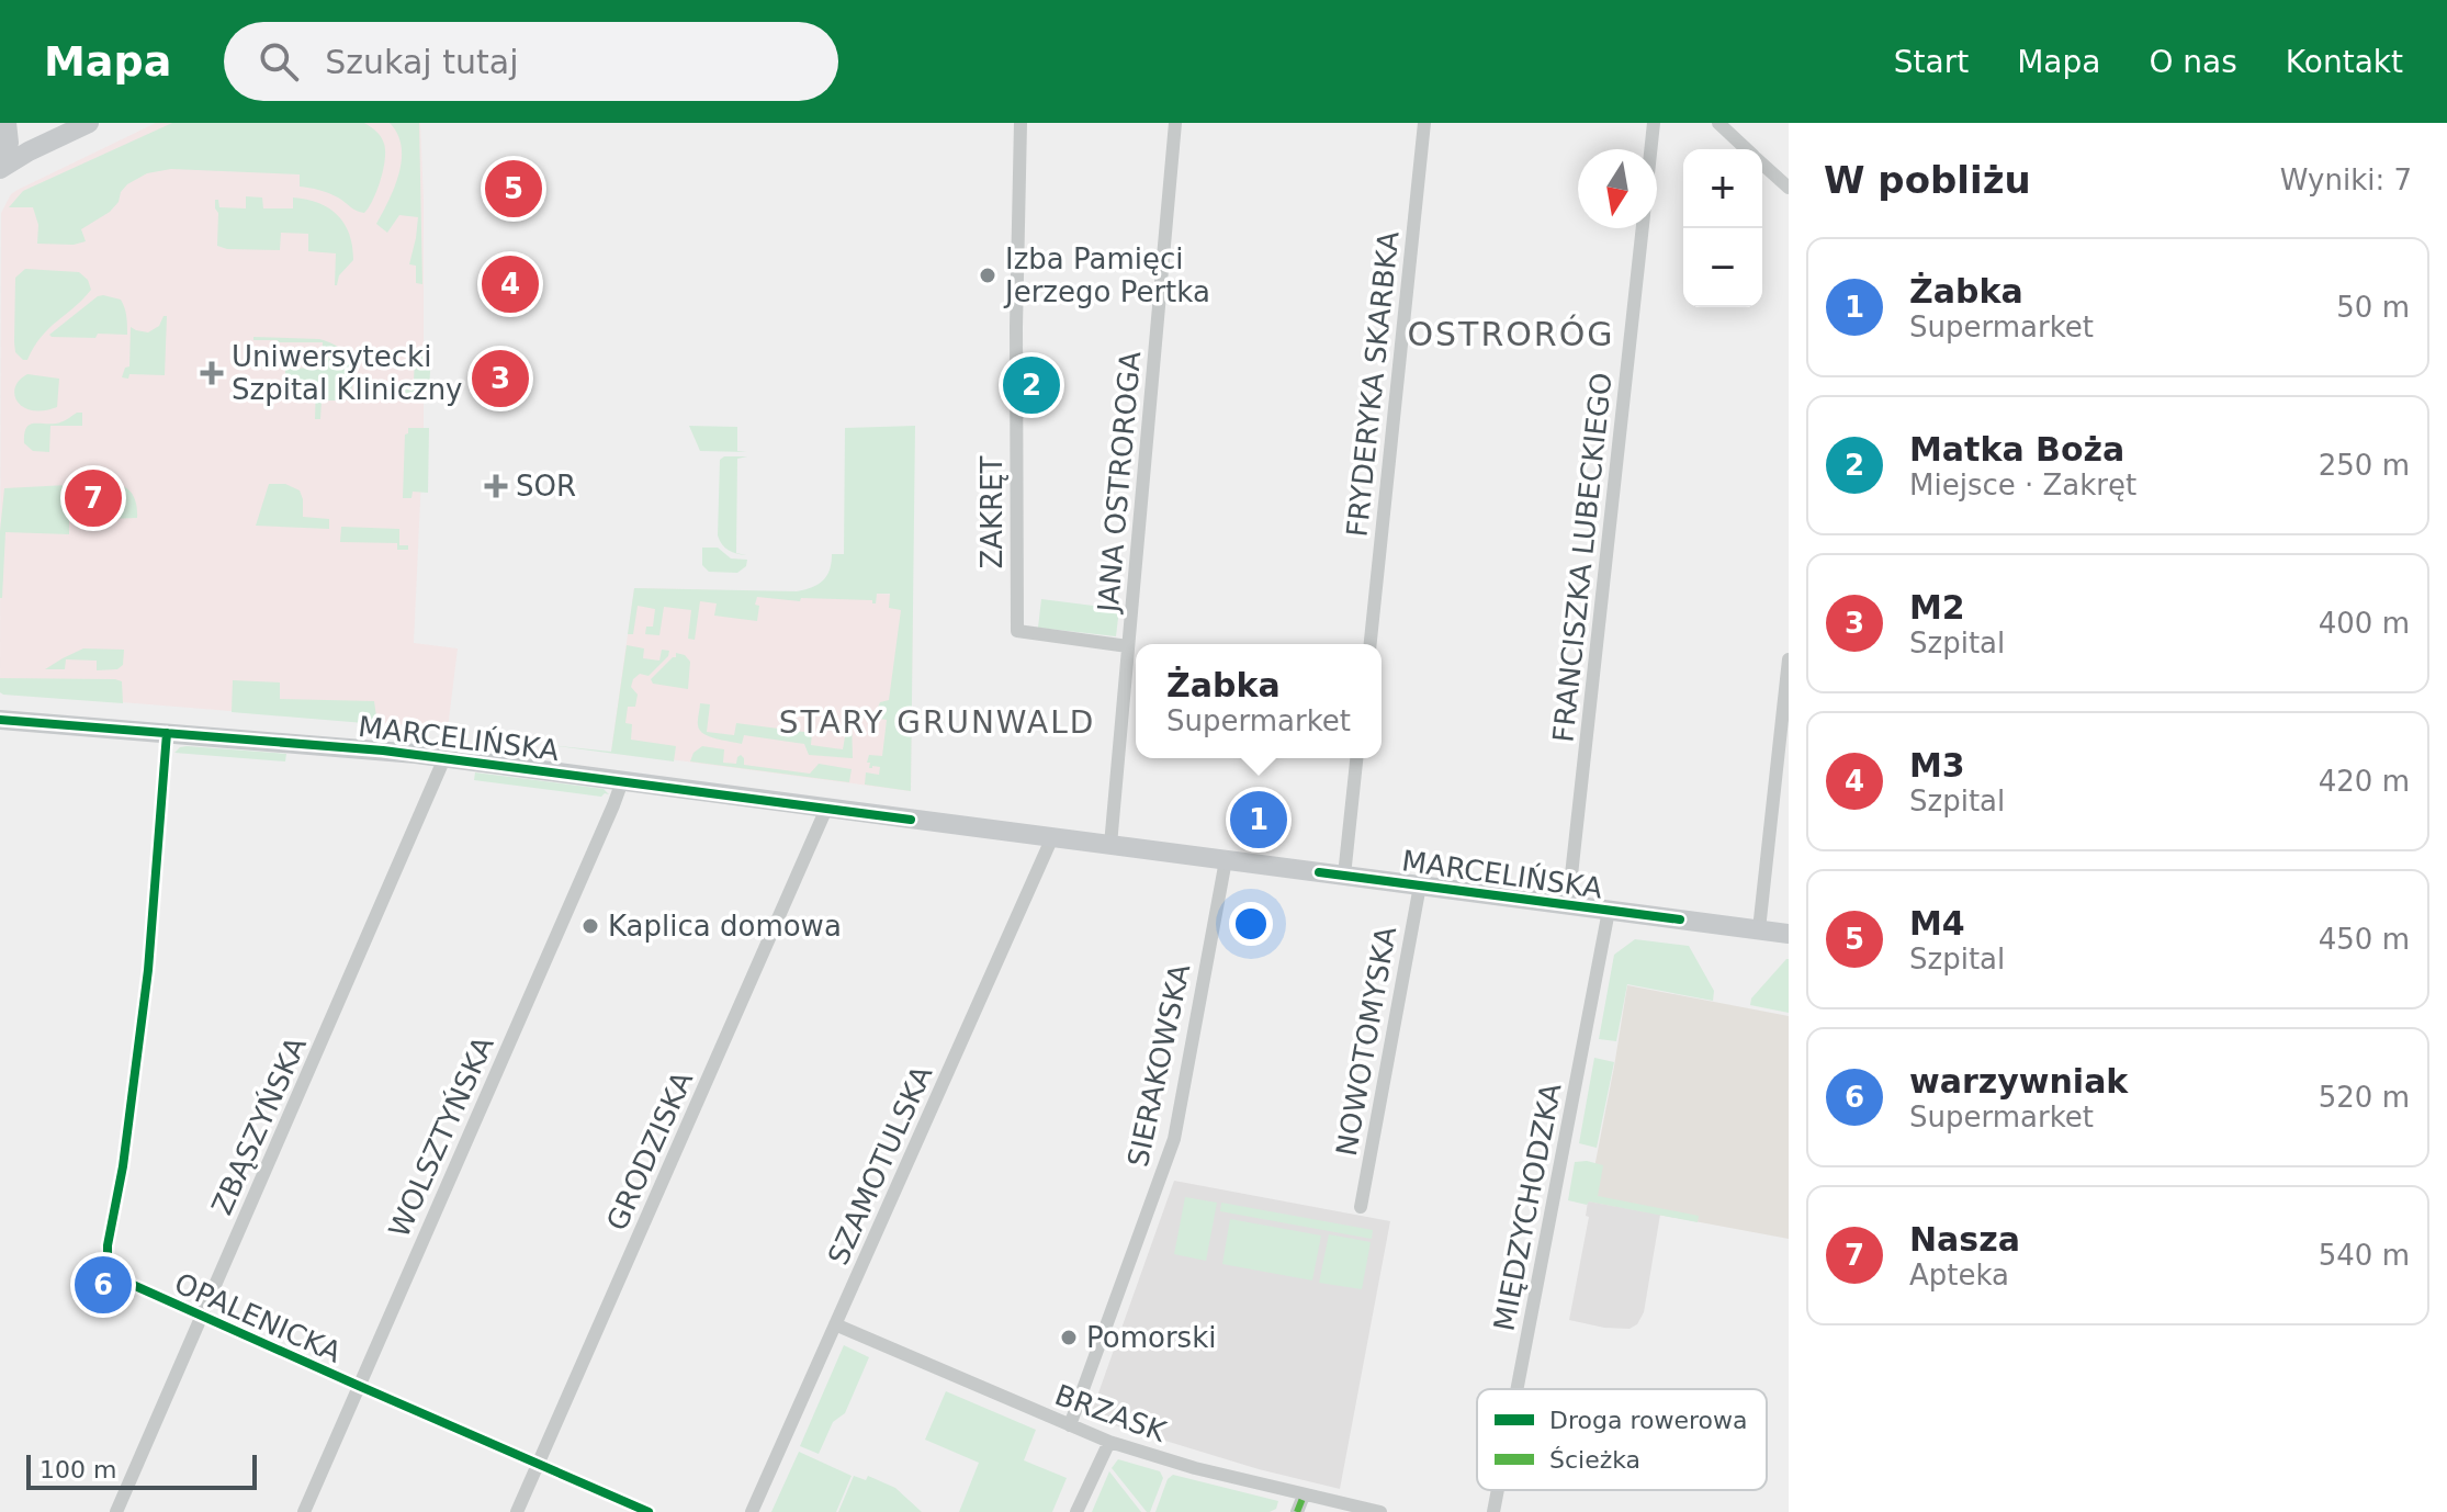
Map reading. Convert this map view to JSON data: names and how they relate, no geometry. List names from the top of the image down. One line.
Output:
{"streets":{"street":["FRYDERYKA SKARBKA","JANA OSTROROGA","ZAKRĘT","FRANCISZKA LUBECKIEGO","MARCELIŃSKA","NOWOTOMYSKA","SIERAKOWSKA","ZBĄSZYŃSKA","WOLSZTYŃSKA","GRODZISKA","SZAMOTULSKA","MIĘDZYCHODZKA","OPALENICKA","BRZASK"]},"crossings":[["JANA OSTROROGA","ZAKRĘT"],["JANA OSTROROGA","MARCELIŃSKA"],["FRANCISZKA LUBECKIEGO","MARCELIŃSKA"],["MARCELIŃSKA","NOWOTOMYSKA"],["MARCELIŃSKA","SIERAKOWSKA"],["MARCELIŃSKA","ZBĄSZYŃSKA"],["MARCELIŃSKA","WOLSZTYŃSKA"],["MARCELIŃSKA","GRODZISKA"],["MARCELIŃSKA","SZAMOTULSKA"],["MARCELIŃSKA","MIĘDZYCHODZKA"],["MARCELIŃSKA","OPALENICKA"],["SIERAKOWSKA","BRZASK"],["ZBĄSZYŃSKA","OPALENICKA"],["WOLSZTYŃSKA","OPALENICKA"],["GRODZISKA","OPALENICKA"],["SZAMOTULSKA","BRZASK"]],"districts":["OSTRORÓG","STARY GRUNWALD"],"places":{"other":["Izba Pamięci Jerzego Pertka","Kaplica domowa","Pomorski"],"health":["Uniwersytecki Szpital Kliniczny","SOR"]},"legend":["Droga rowerowa","Ścieżka"],"scale_bar":"100 m","north":"bottom","page":{"header":"Mapa","search":"Szukaj tutaj","nav":["Start","Mapa","O nas","Kontakt"],"heading":["W pobliżu","Wyniki: 7"],"map_buttons":["+","−"],"pins":["5","4","3","2","7","1","6"],"list":[{"mark":"1","name":"Żabka","note":"Supermarket","value":"50 m"},{"mark":"2","name":"Matka Boża","note":"Miejsce · Zakręt","value":"250 m"},{"mark":"3","name":"M2","note":"Szpital","value":"400 m"},{"mark":"4","name":"M3","note":"Szpital","value":"420 m"},{"mark":"5","name":"M4","note":"Szpital","value":"450 m"},{"mark":"6","name":"warzywniak","note":"Supermarket","value":"520 m"},{"mark":"7","name":"Nasza","note":"Apteka","value":"540 m"}],"popup":["Żabka","Supermarket"],"scale":"100 m"}}
